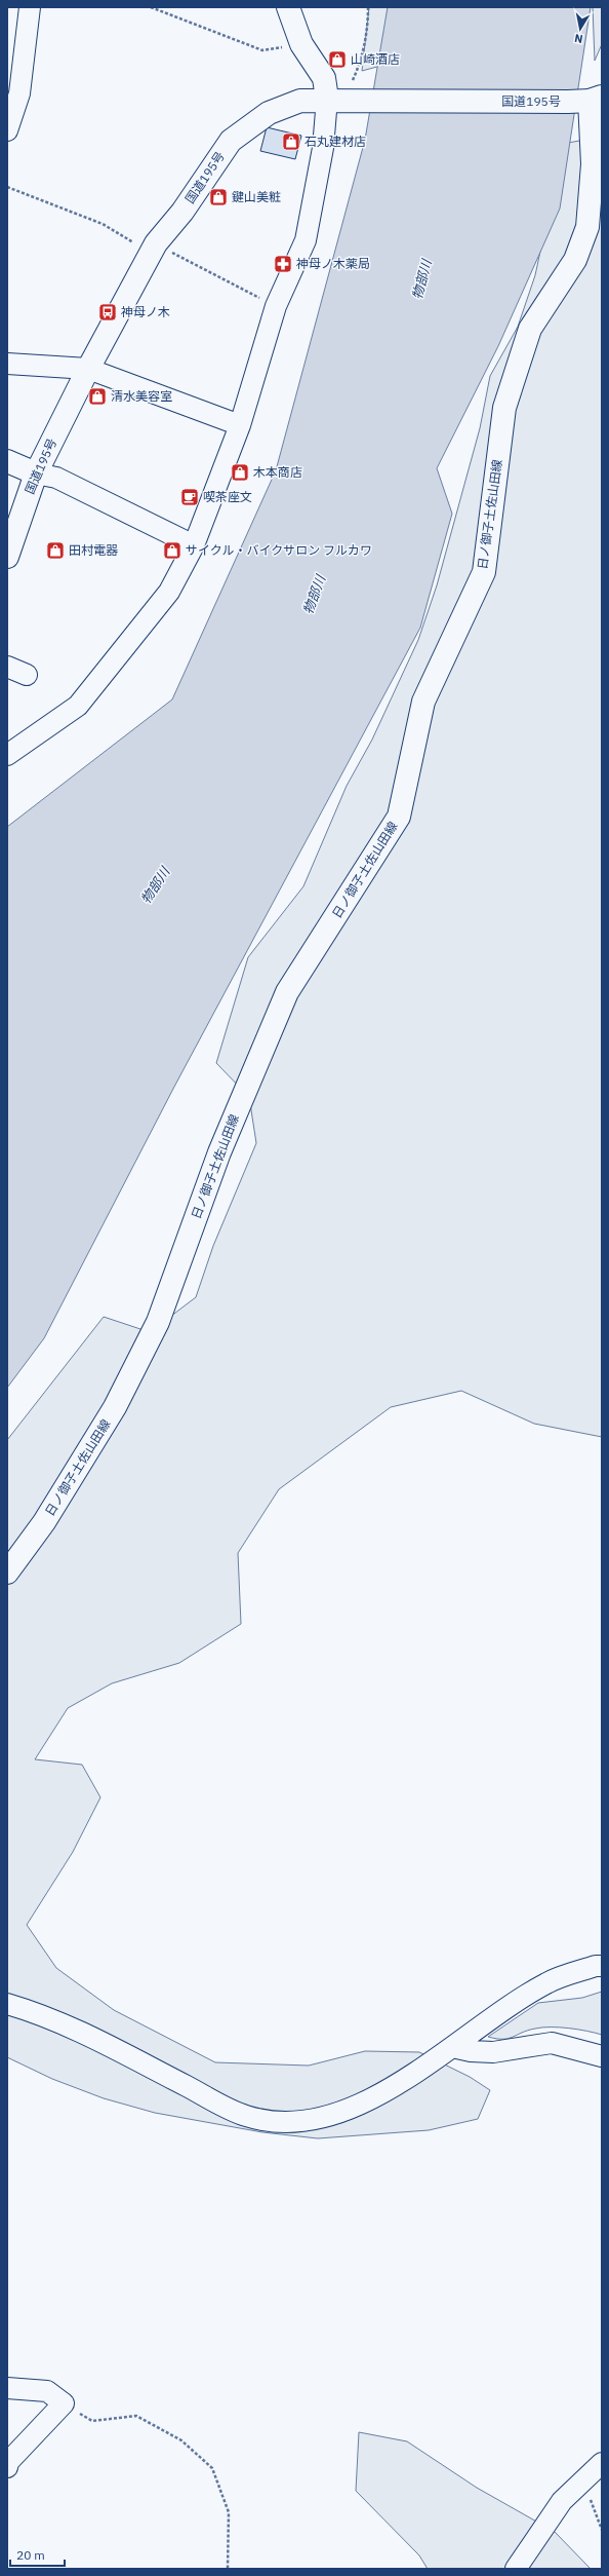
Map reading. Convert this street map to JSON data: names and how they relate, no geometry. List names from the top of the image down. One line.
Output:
{"streets":{"main road":["国道195号","日ノ御子土佐山田線"]},"crossings":[["国道195号","日ノ御子土佐山田線"]],"water":["物部川"],"places":{"shop":["山崎酒店","石丸建材店","鍵山美粧","清水美容室","木本商店","田村電器","サイクル・バイクサロン フルカワ"],"pharmacy":["神母ノ木薬局"],"bus stop":["神母ノ木"],"cafe":["喫茶座文"]},"scale_bar":"20 m","north":"bottom"}
